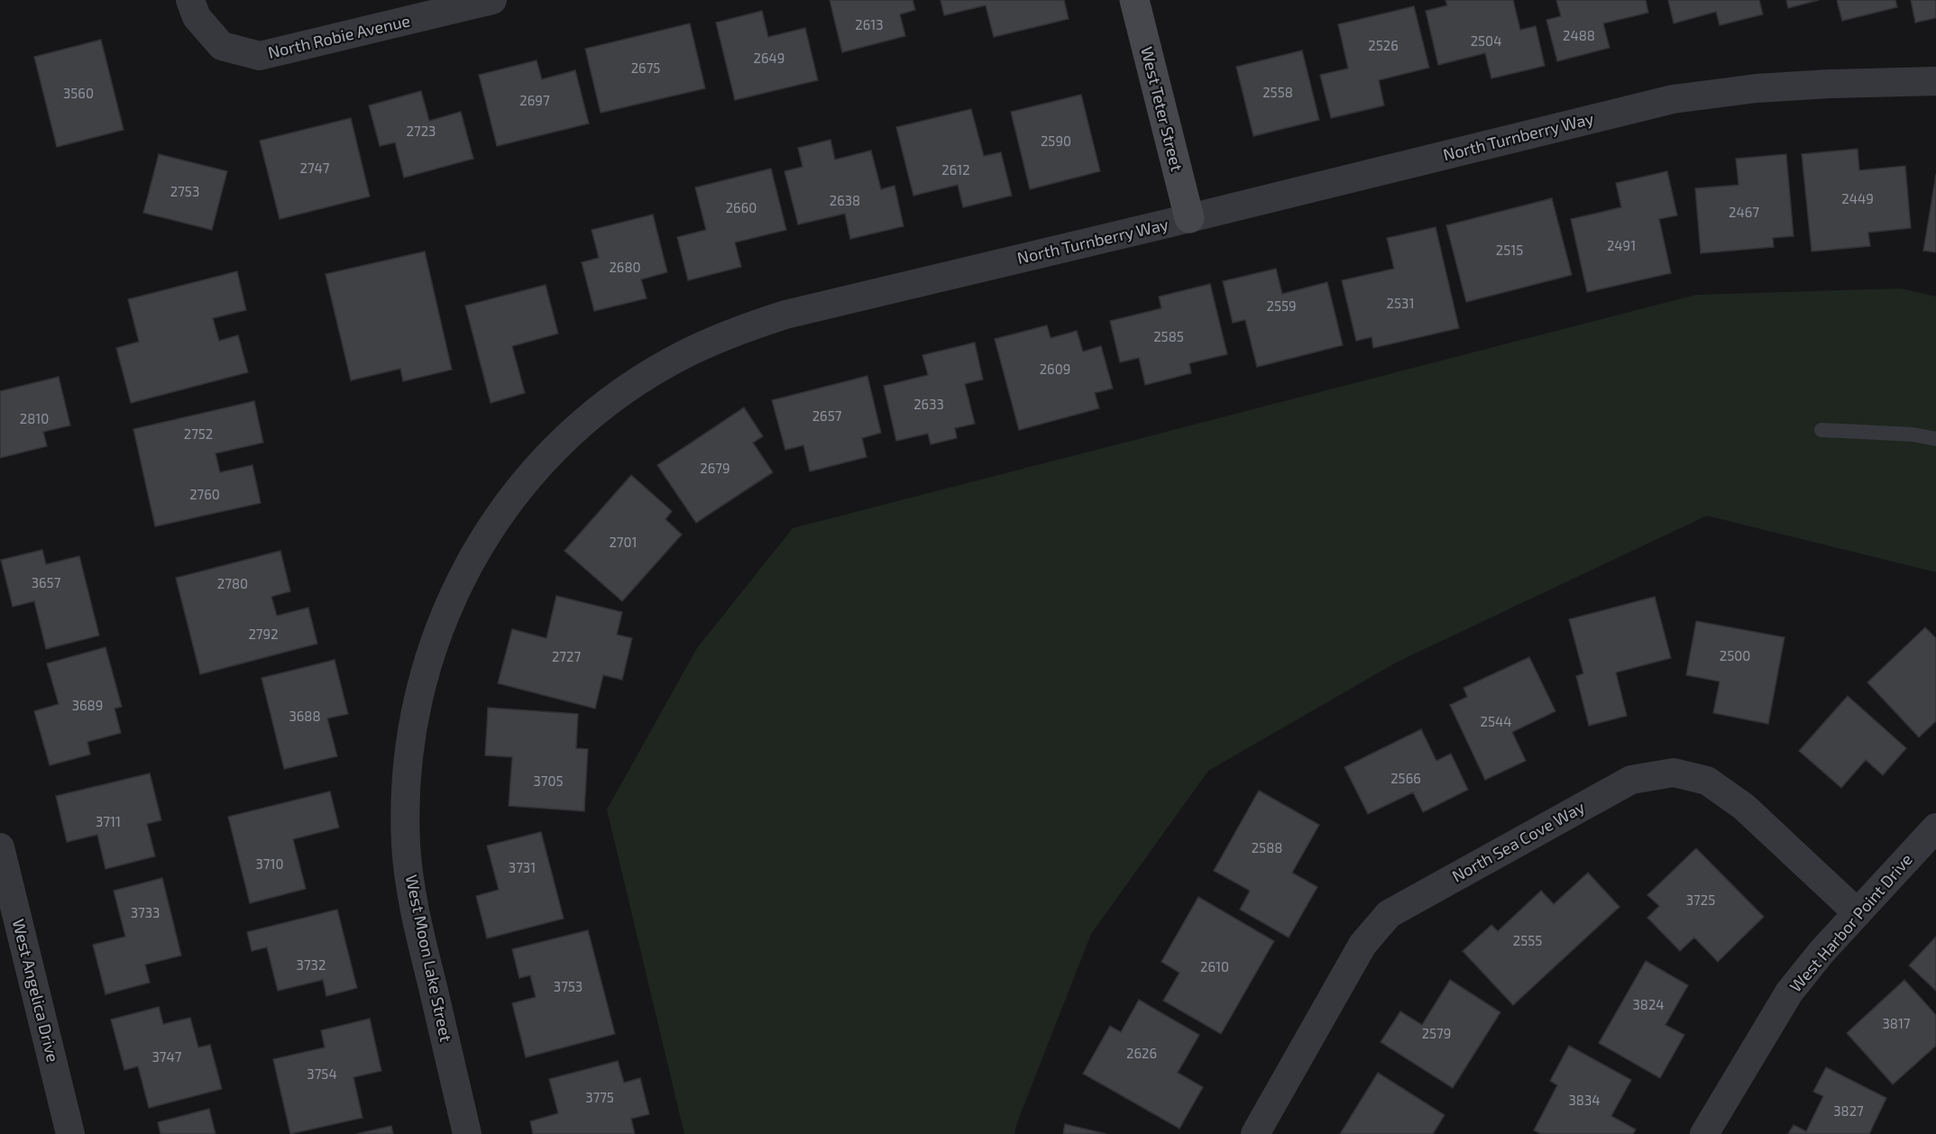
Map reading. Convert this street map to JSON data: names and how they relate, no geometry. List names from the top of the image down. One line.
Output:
{"streets":{"street":["North Robie Avenue","West Teter Street","North Turnberry Way","North Sea Cove Way","West Harbor Point Drive","West Moon Lake Street","West Angelica Drive"]},"crossings":[["West Teter Street","North Turnberry Way"],["North Turnberry Way","West Moon Lake Street"],["North Sea Cove Way","West Harbor Point Drive"]],"house_numbers":["2613","2488","2504","2526","2649","2675","2558","3560","2697","2723","2590","2747","2612","2753","2449","2638","2660","2467","2491","2515","2680","2531","2559","2585","2609","2633","2657","2810","2752","2679","2760","2701","3657","2780","2792","2500","2727","3689","3688","2544","2566","3705","3711","2588","3710","3731","3725","3733","2555","3732","2610","3753","3824","3817","2579","2626","3747","3754","3775","3834","3827"]}
